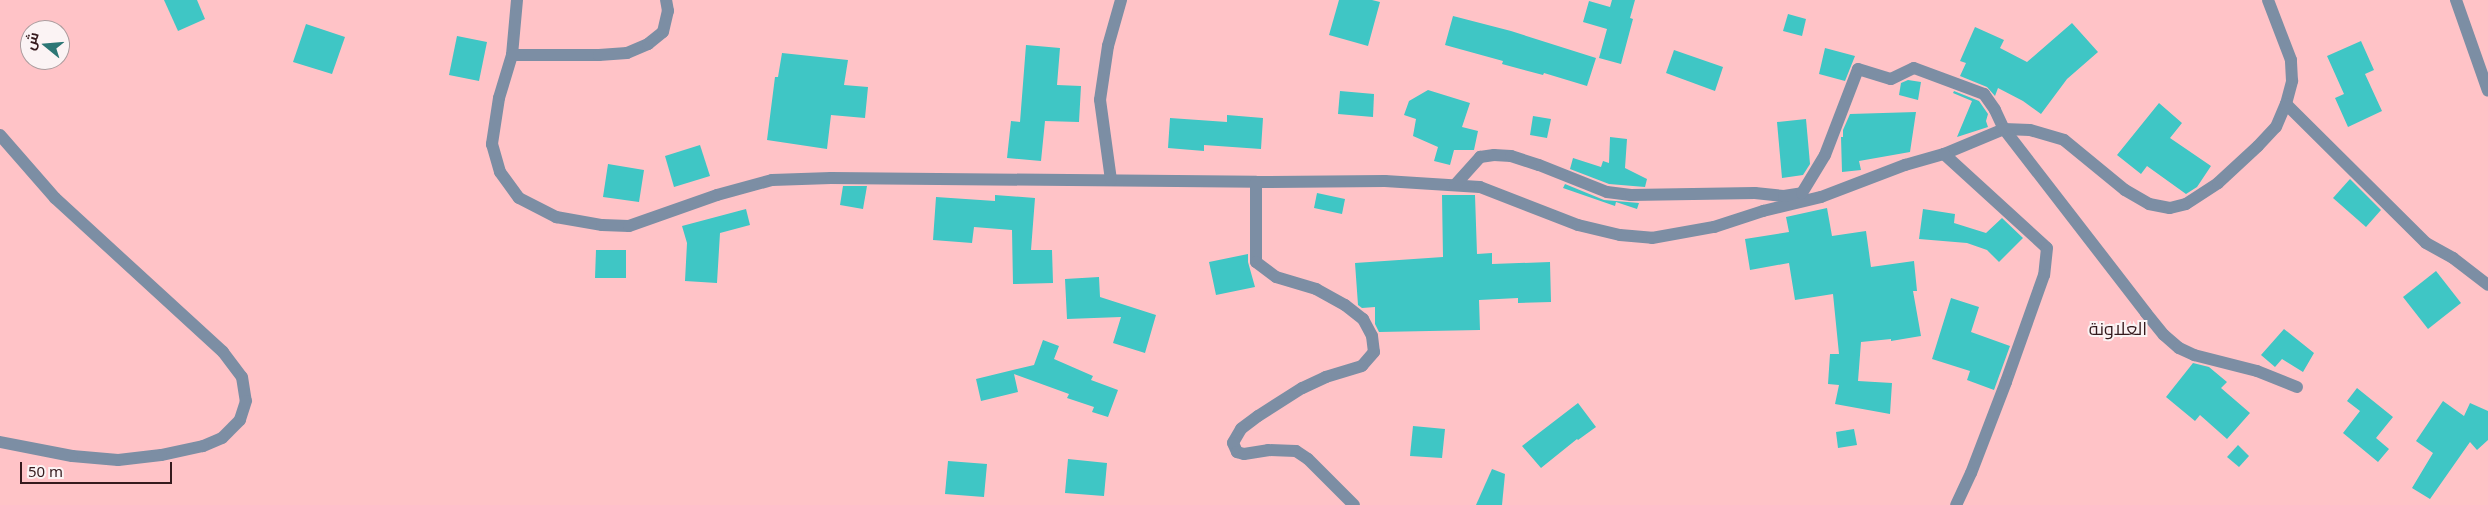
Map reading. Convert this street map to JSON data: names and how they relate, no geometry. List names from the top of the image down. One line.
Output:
{"districts":["العلاونة"],"scale_bar":"50 m","north":"left"}
